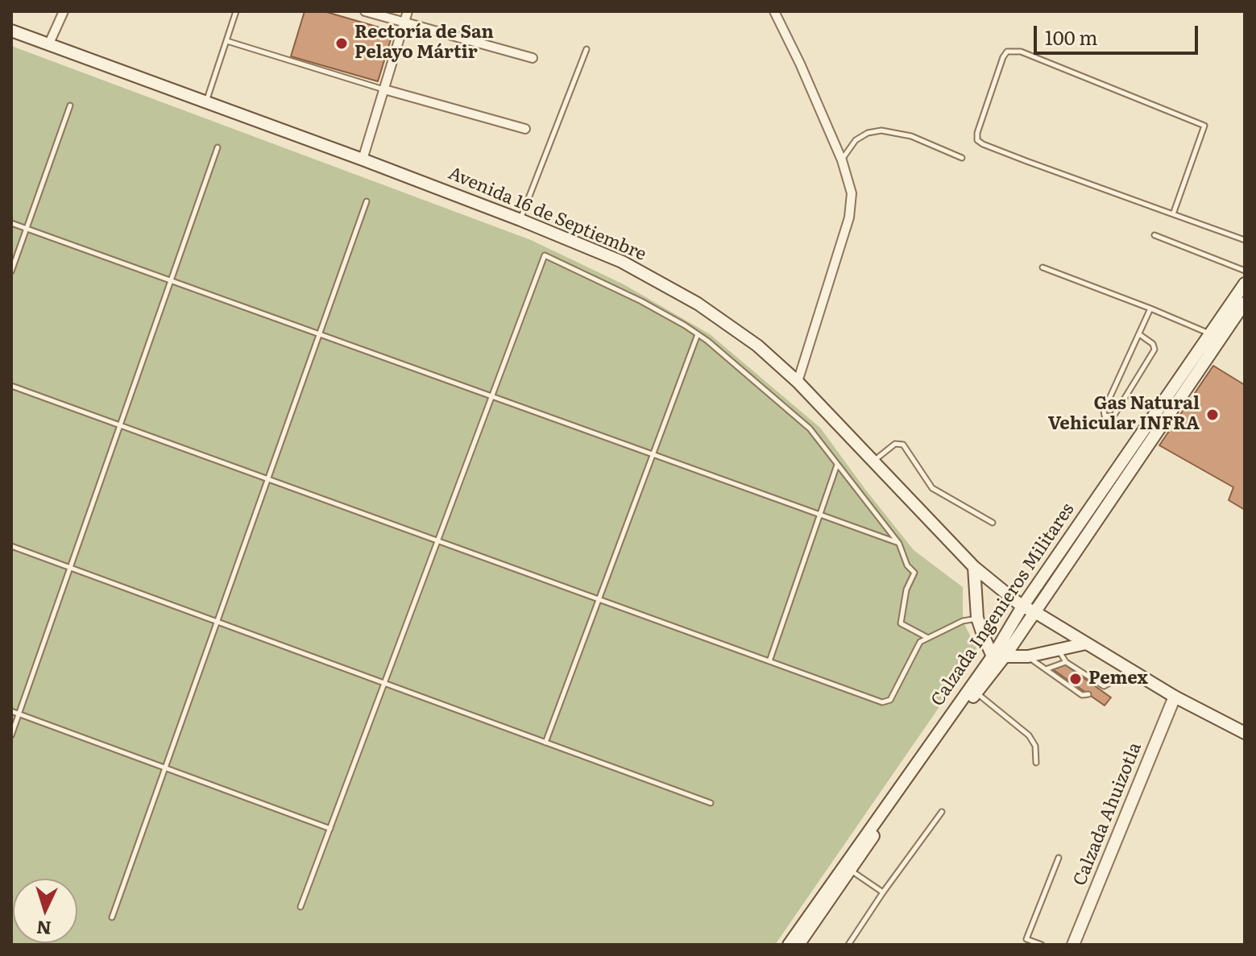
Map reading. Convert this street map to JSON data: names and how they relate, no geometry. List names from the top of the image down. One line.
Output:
{"streets":{"main road":["Avenida 16 de Septiembre","Calzada Ingenieros Militares","Calzada Ahuizotla"]},"crossings":[["Avenida 16 de Septiembre","Calzada Ingenieros Militares"],["Avenida 16 de Septiembre","Calzada Ahuizotla"]],"places":["Rectoría de San Pelayo Mártir","Gas Natural Vehicular INFRA","Pemex"],"scale_bar":"100 m","north":"bottom"}
